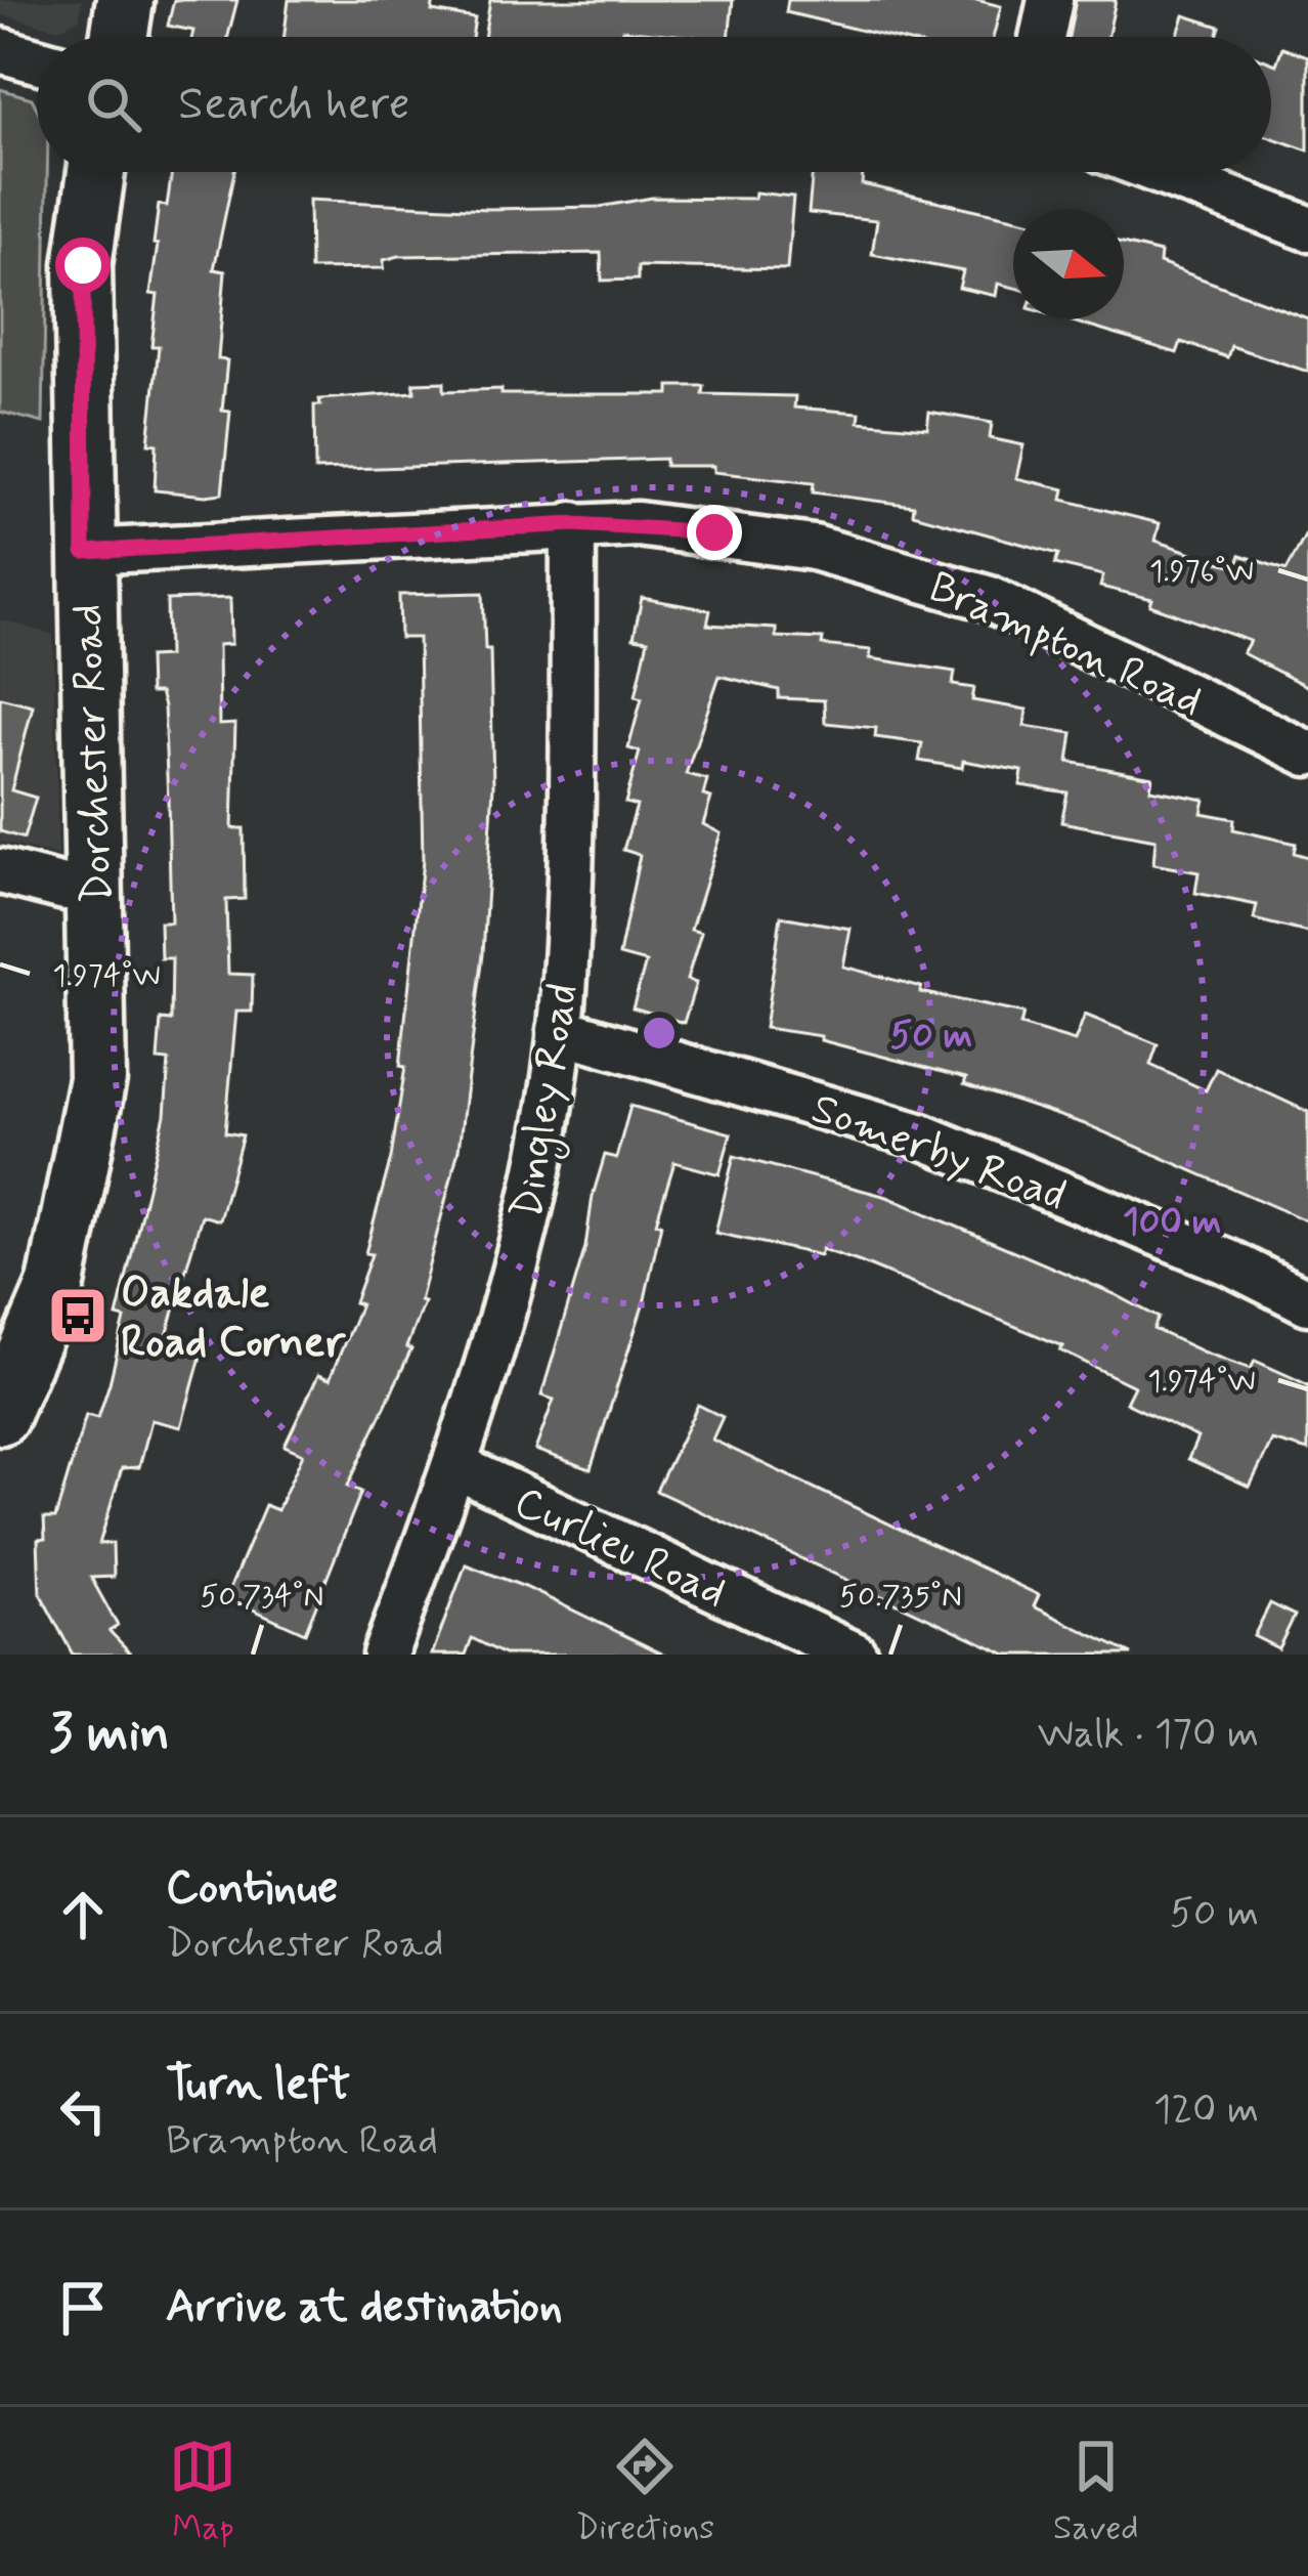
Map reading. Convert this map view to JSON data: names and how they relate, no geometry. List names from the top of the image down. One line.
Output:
{"streets":{"street":["Brampton Road","Dorchester Road","Dingley Road","Somerby Road","Curlieu Road"]},"crossings":[["Brampton Road","Dorchester Road"],["Brampton Road","Dingley Road"],["Dingley Road","Somerby Road"],["Dingley Road","Curlieu Road"]],"places":{"bus stop":["Oakdale Road Corner"]},"north":"right","page":{"search":"Search here","heading":["3 min","Walk · 170 m"],"list":[["Continue","Dorchester Road","50 m"],["Turn left","Brampton Road","120 m"],"Arrive at destination"],"nav":["Map","Directions","Saved"]},"coordinates":["1.976°W","1.974°W","50.735°N","50.734°N"],"rings":["50 m","100 m"]}
